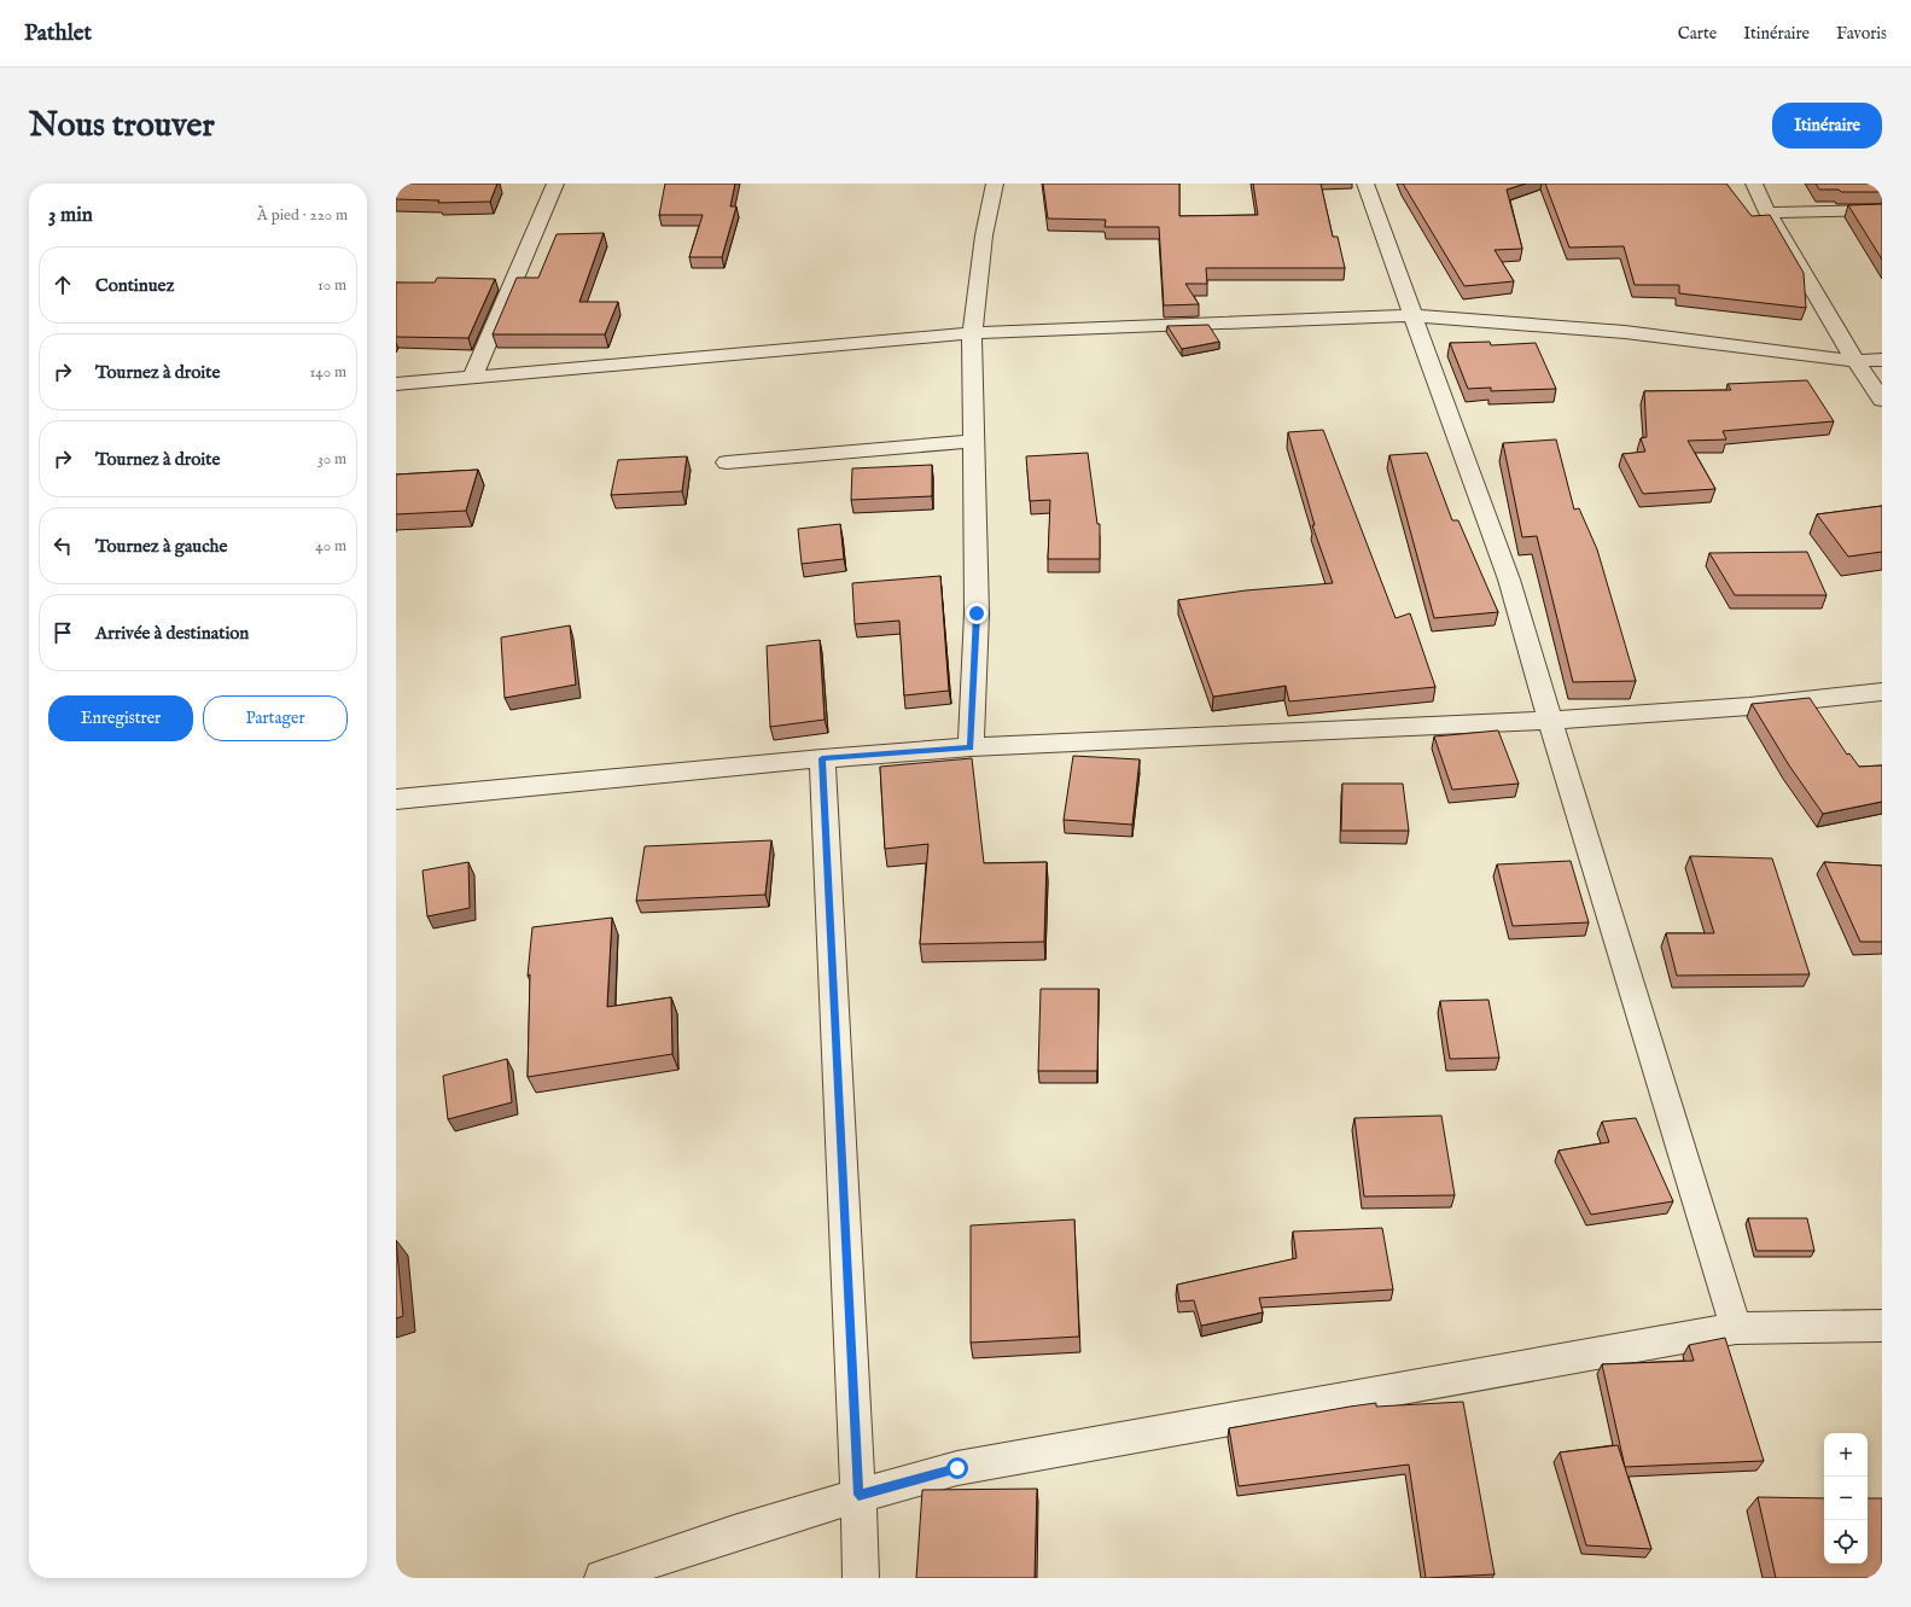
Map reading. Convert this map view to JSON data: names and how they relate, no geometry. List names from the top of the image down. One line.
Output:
{"page":{"header":"Pathlet","nav":["Carte","Itinéraire","Favoris"],"buttons":["Itinéraire",["Enregistrer","Partager"]],"title":"Nous trouver","heading":["3 min","À pied · 220 m"],"list":[["Continuez","10 m"],["Tournez à droite","140 m"],["Tournez à droite","30 m"],["Tournez à gauche","40 m"],"Arrivée à destination"],"map_buttons":["+","−"]}}
